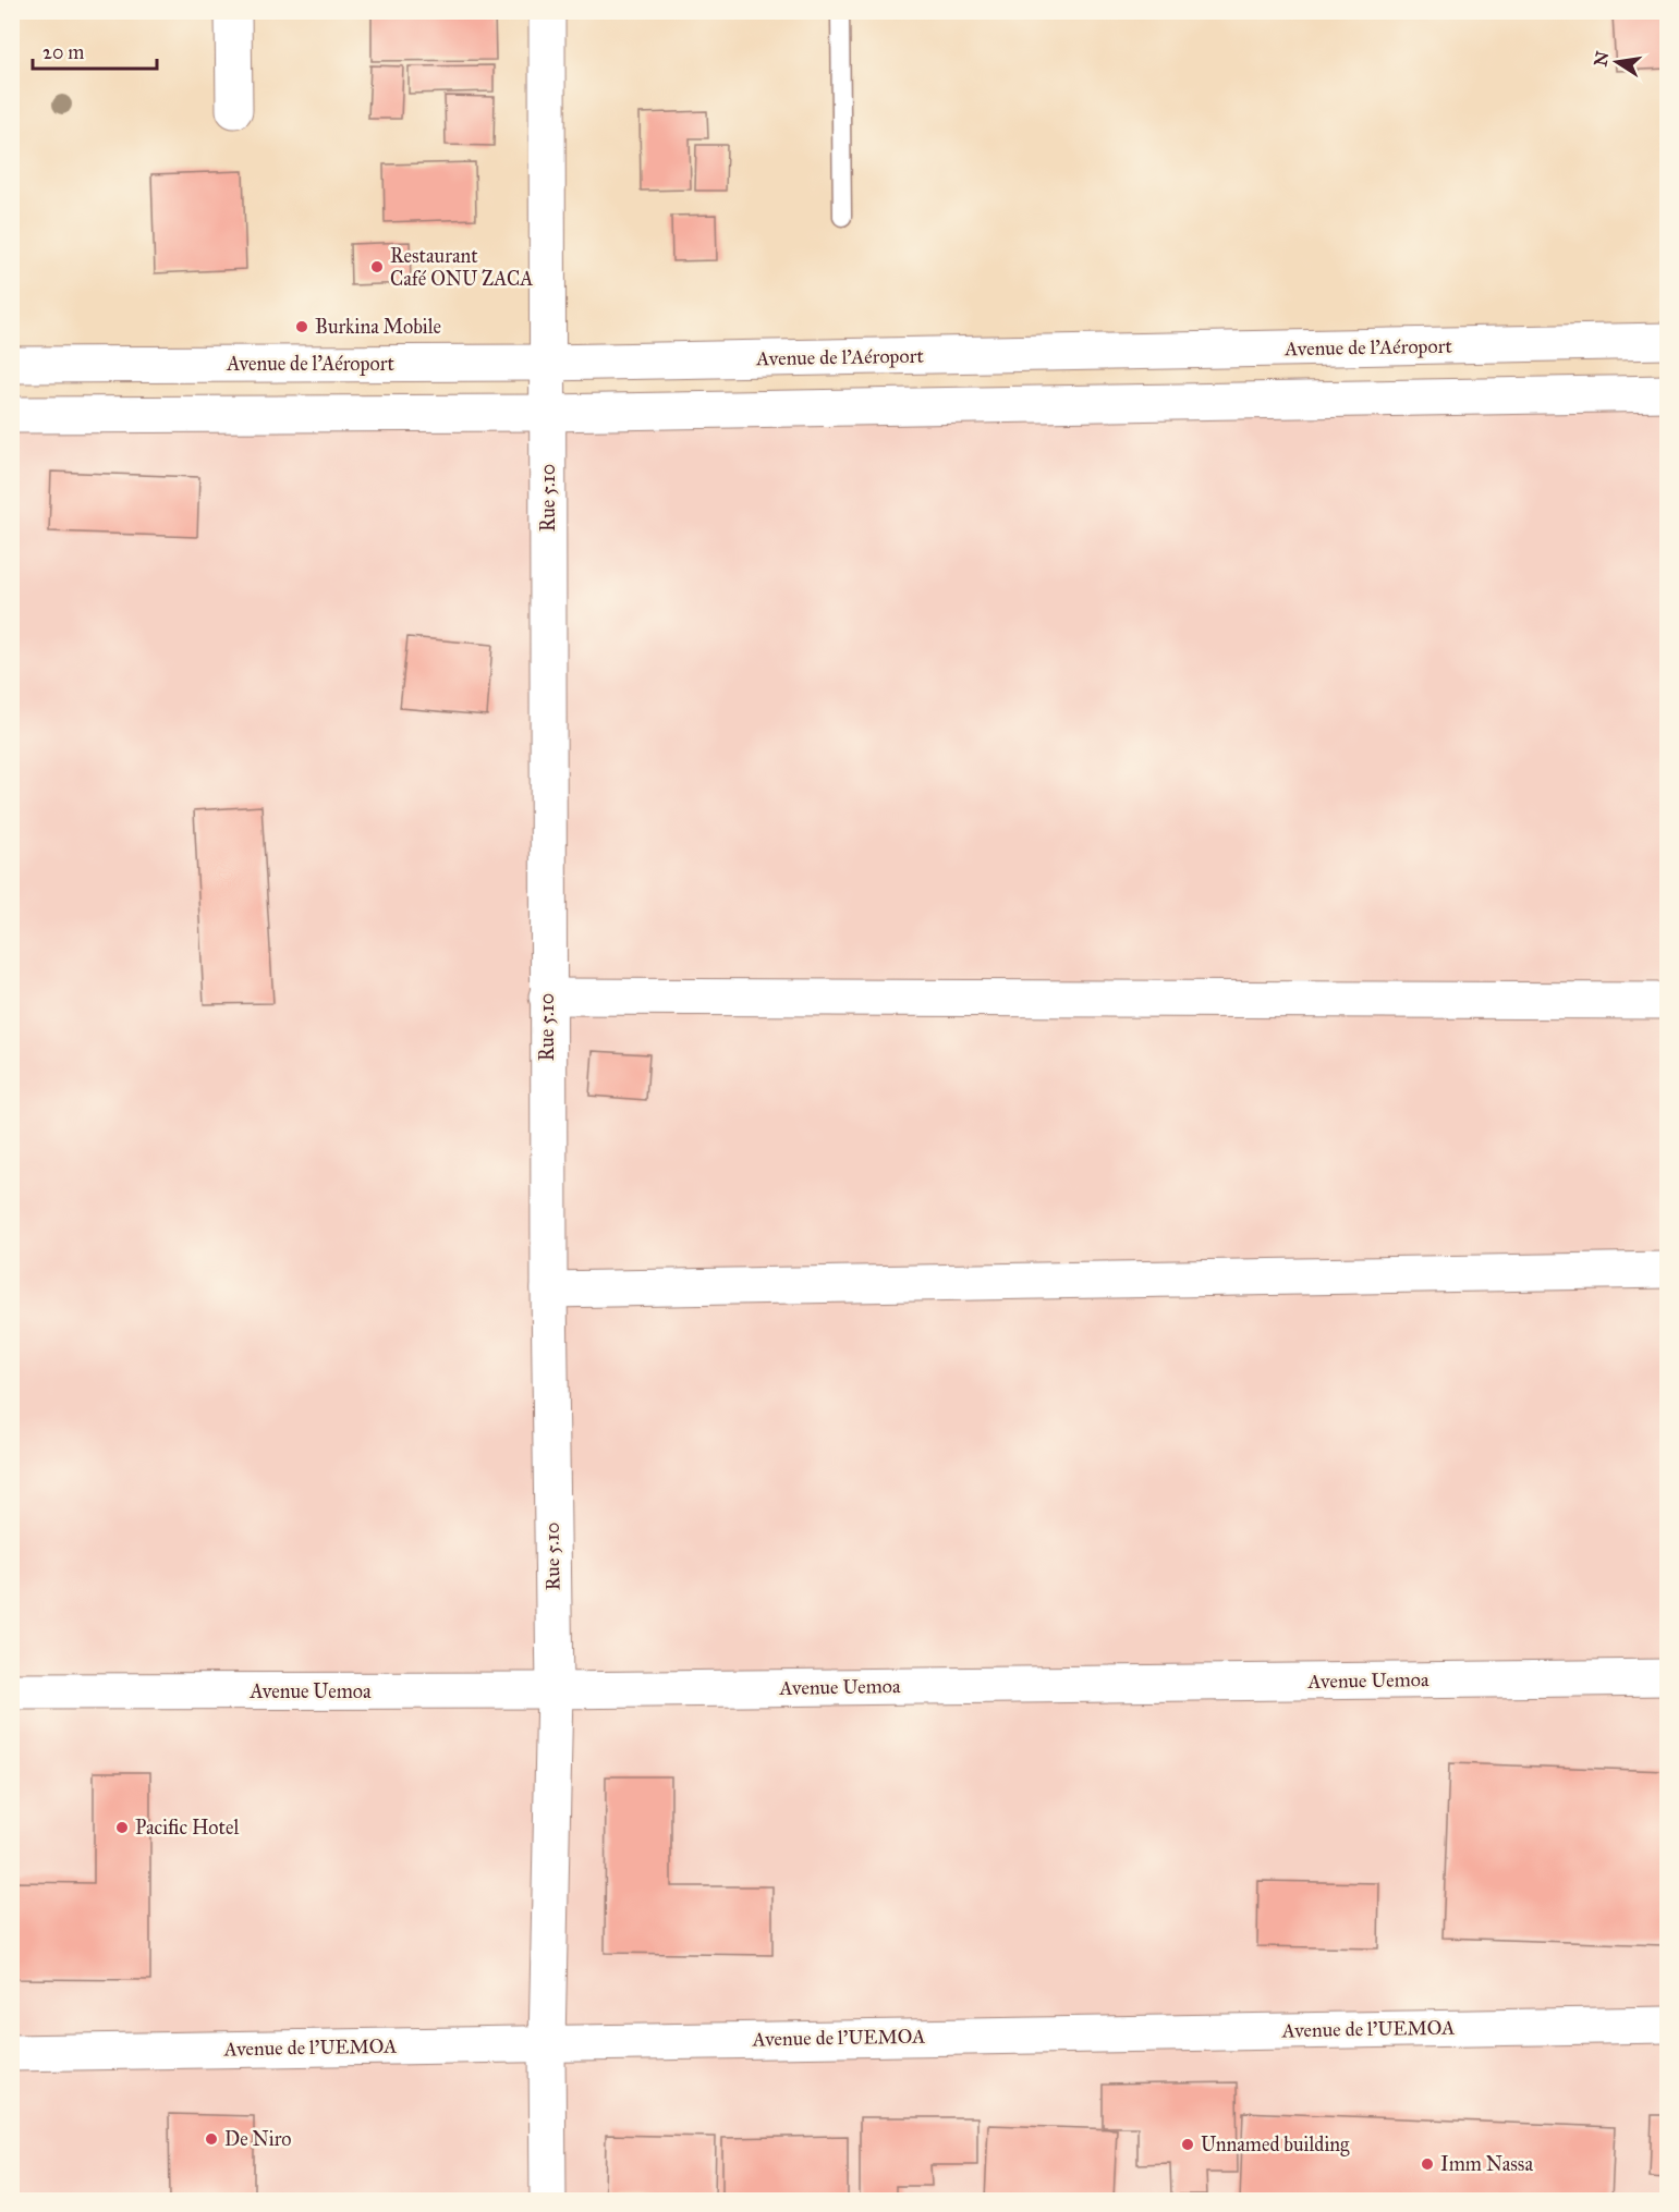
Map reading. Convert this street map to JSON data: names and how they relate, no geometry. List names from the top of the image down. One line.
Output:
{"streets":{"street":["Avenue de l'Aéroport","Rue 5.10","Avenue Uemoa","Avenue de l'UEMOA"]},"crossings":[["Avenue de l'Aéroport","Rue 5.10"],["Rue 5.10","Avenue Uemoa"],["Rue 5.10","Avenue de l'UEMOA"]],"places":["Restaurant Café ONU ZACA","Burkina Mobile","Pacific Hotel","De Niro","Unnamed building","Imm Nassa"],"scale_bar":"20 m","north":"left"}
